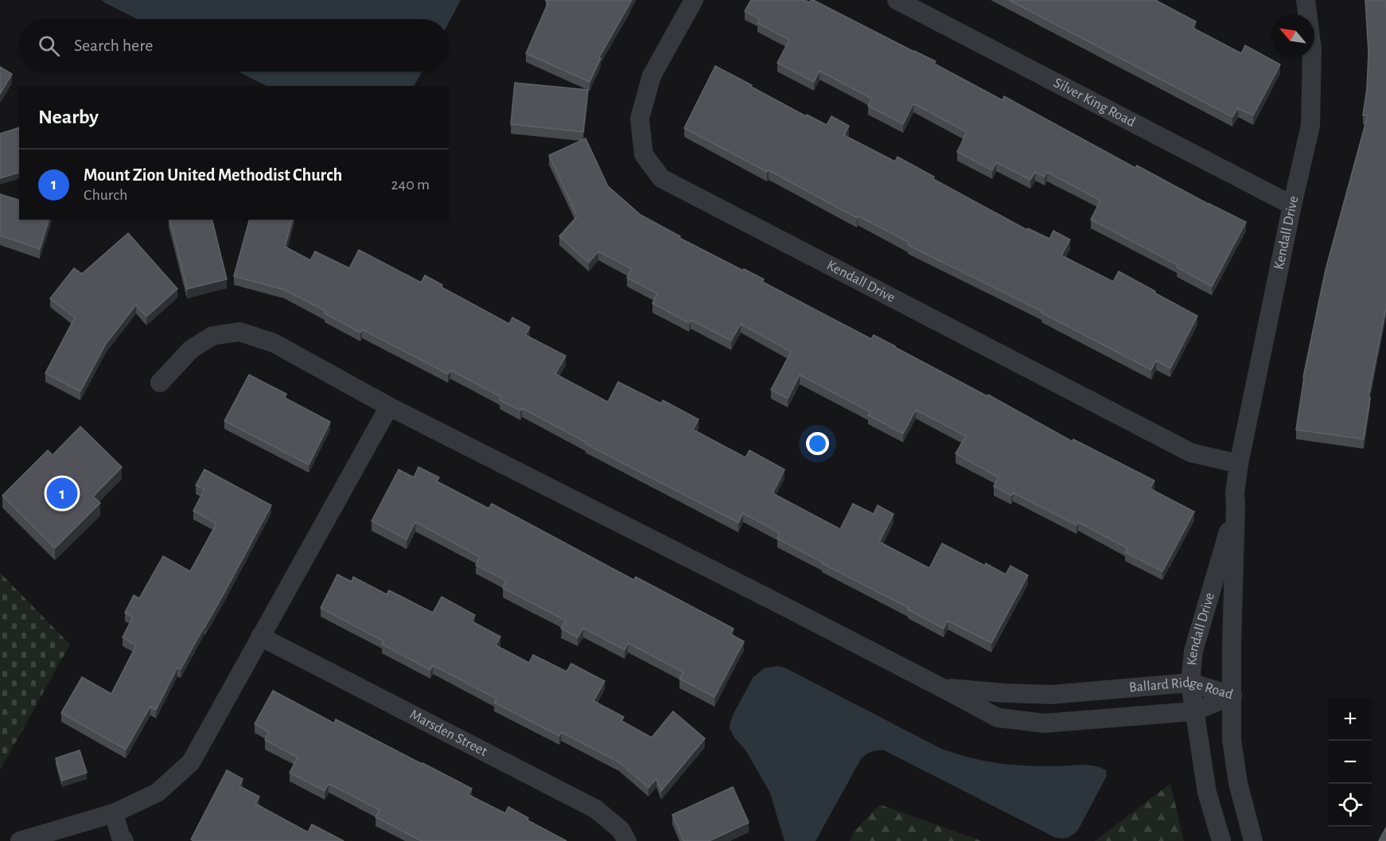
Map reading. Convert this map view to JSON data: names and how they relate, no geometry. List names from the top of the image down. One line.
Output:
{"streets":{"street":["Silver King Road","Kendall Drive","Ballard Ridge Road","Marsden Street"]},"crossings":[["Silver King Road","Kendall Drive"],["Kendall Drive","Ballard Ridge Road"]],"north":"top left","page":{"search":"Search here","heading":"Nearby","list":[{"mark":"1","name":"Mount Zion United Methodist Church","note":"Church","value":"240 m"}],"pins":"1","map_buttons":["+","−"]}}
